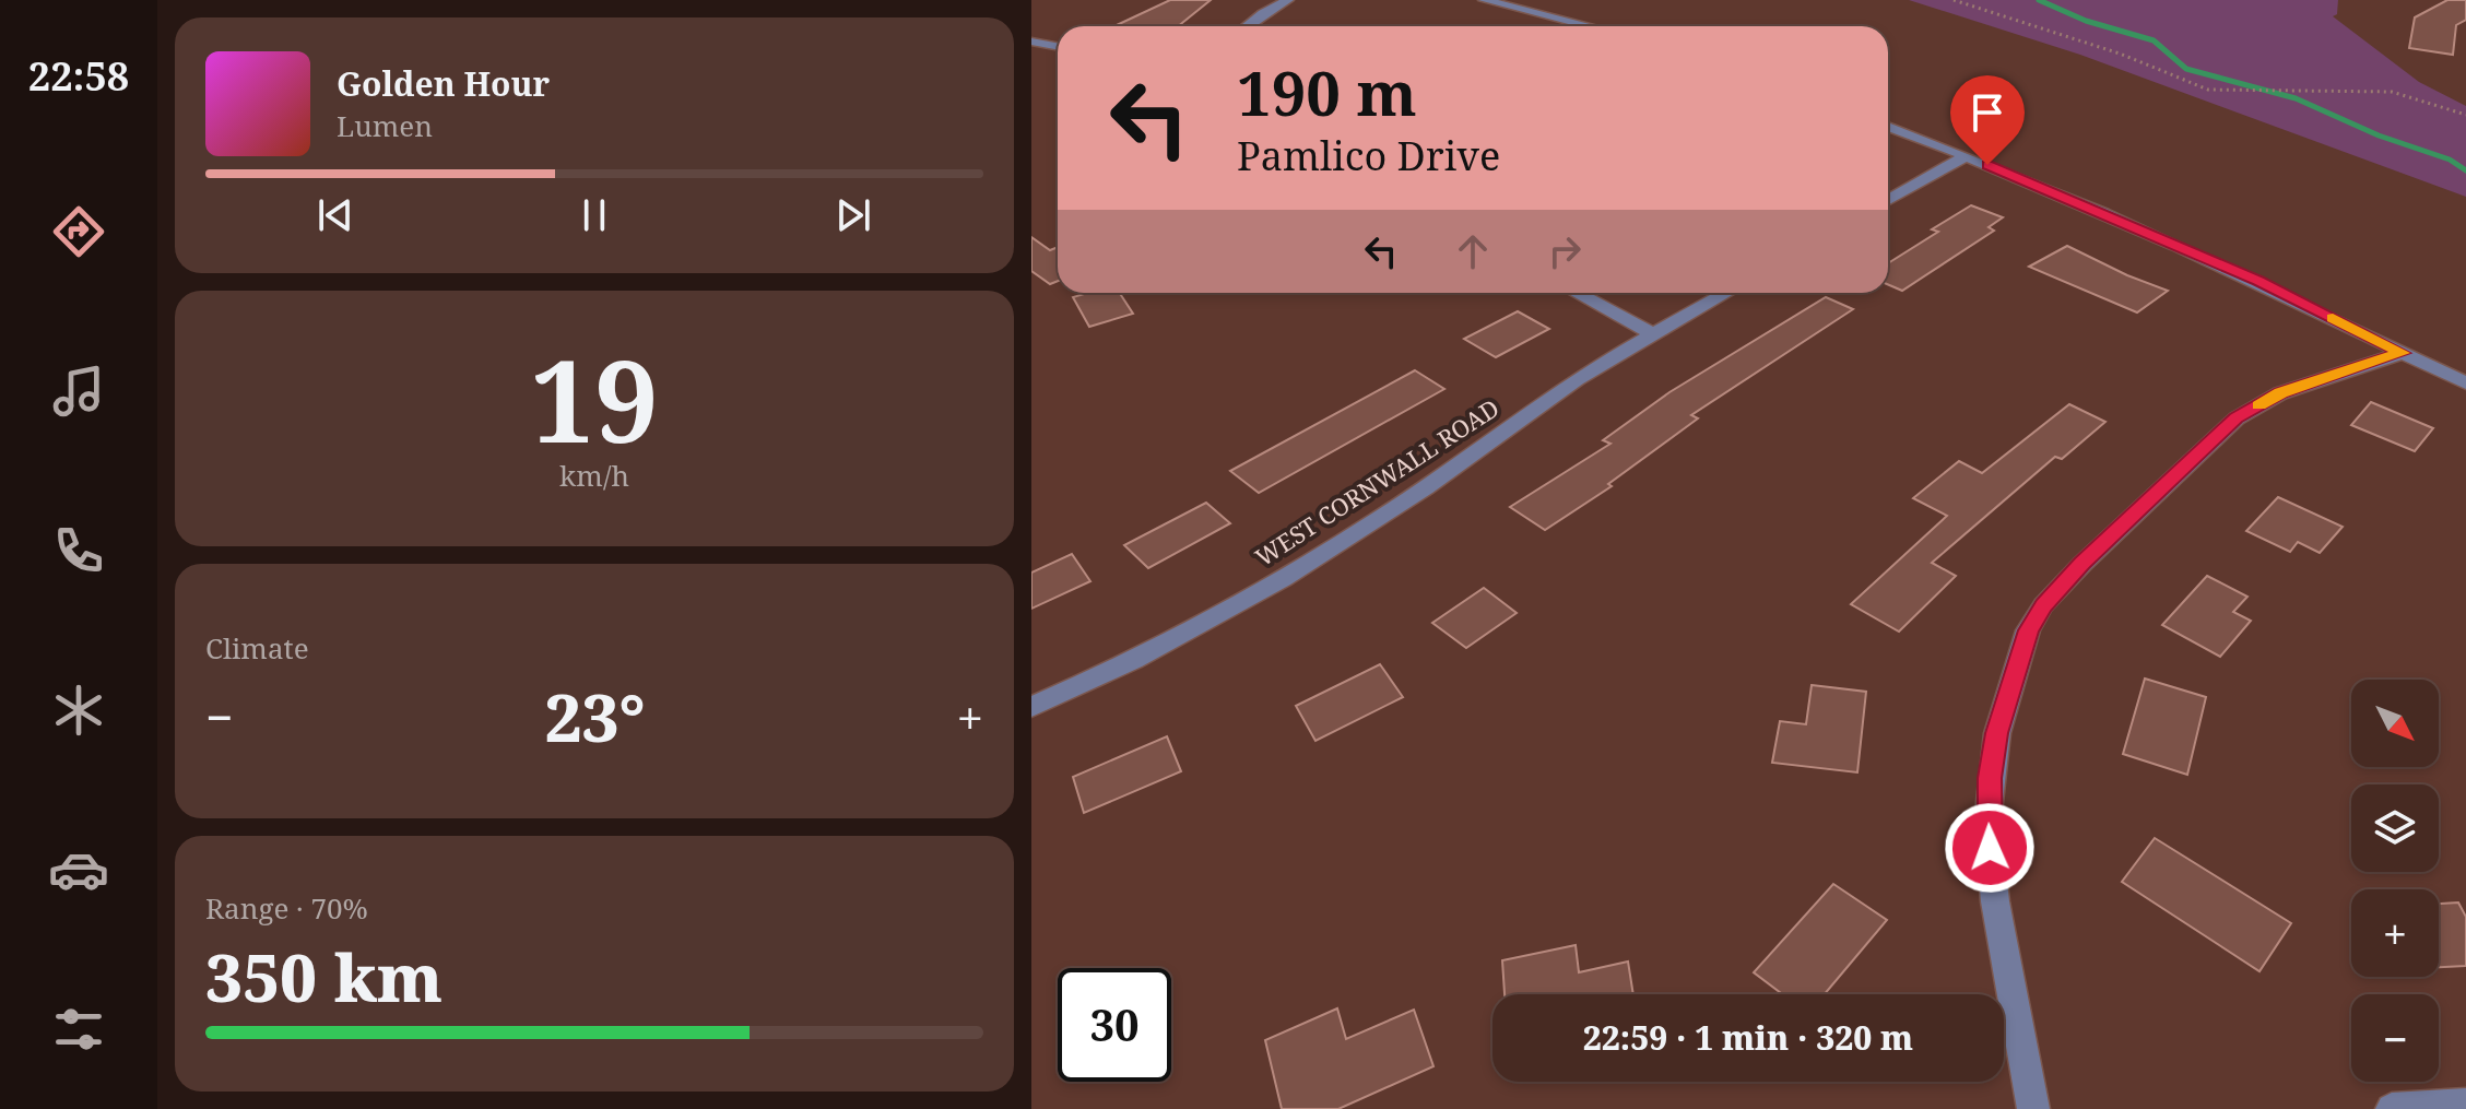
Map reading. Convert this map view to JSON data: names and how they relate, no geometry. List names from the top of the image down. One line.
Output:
{"streets":{"street":["WEST CORNWALL ROAD"]},"north":"bottom right","page":{"tabs":"22:58","turn":["190 m","Pamlico Drive"],"song":["Golden Hour","Lumen"],"tile":[["19","km/h"],"Climate",["Range · 70%","350 km"]],"map_buttons":["+","−"],"heat":["−","23°","+"],"limit":"30","trip":"22:59 · 1 min · 320 m"}}
